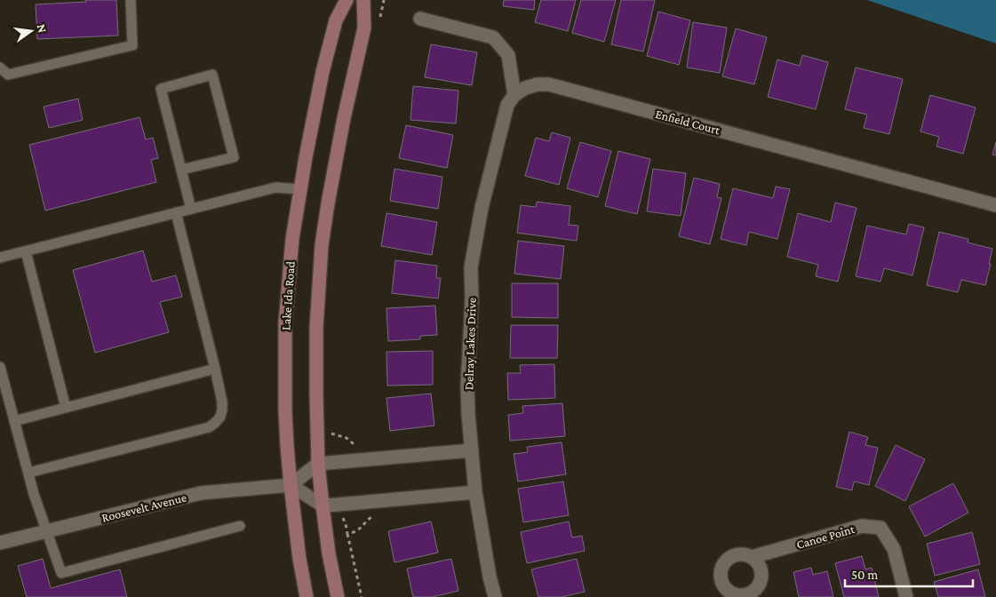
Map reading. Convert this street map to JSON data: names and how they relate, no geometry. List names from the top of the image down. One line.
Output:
{"streets":{"street":["Enfield Court","Lake Ida Road","Delray Lakes Drive","Roosevelt Avenue","Canoe Point"]},"crossings":[["Enfield Court","Delray Lakes Drive"],["Lake Ida Road","Roosevelt Avenue"]],"scale_bar":"50 m","north":"right"}
